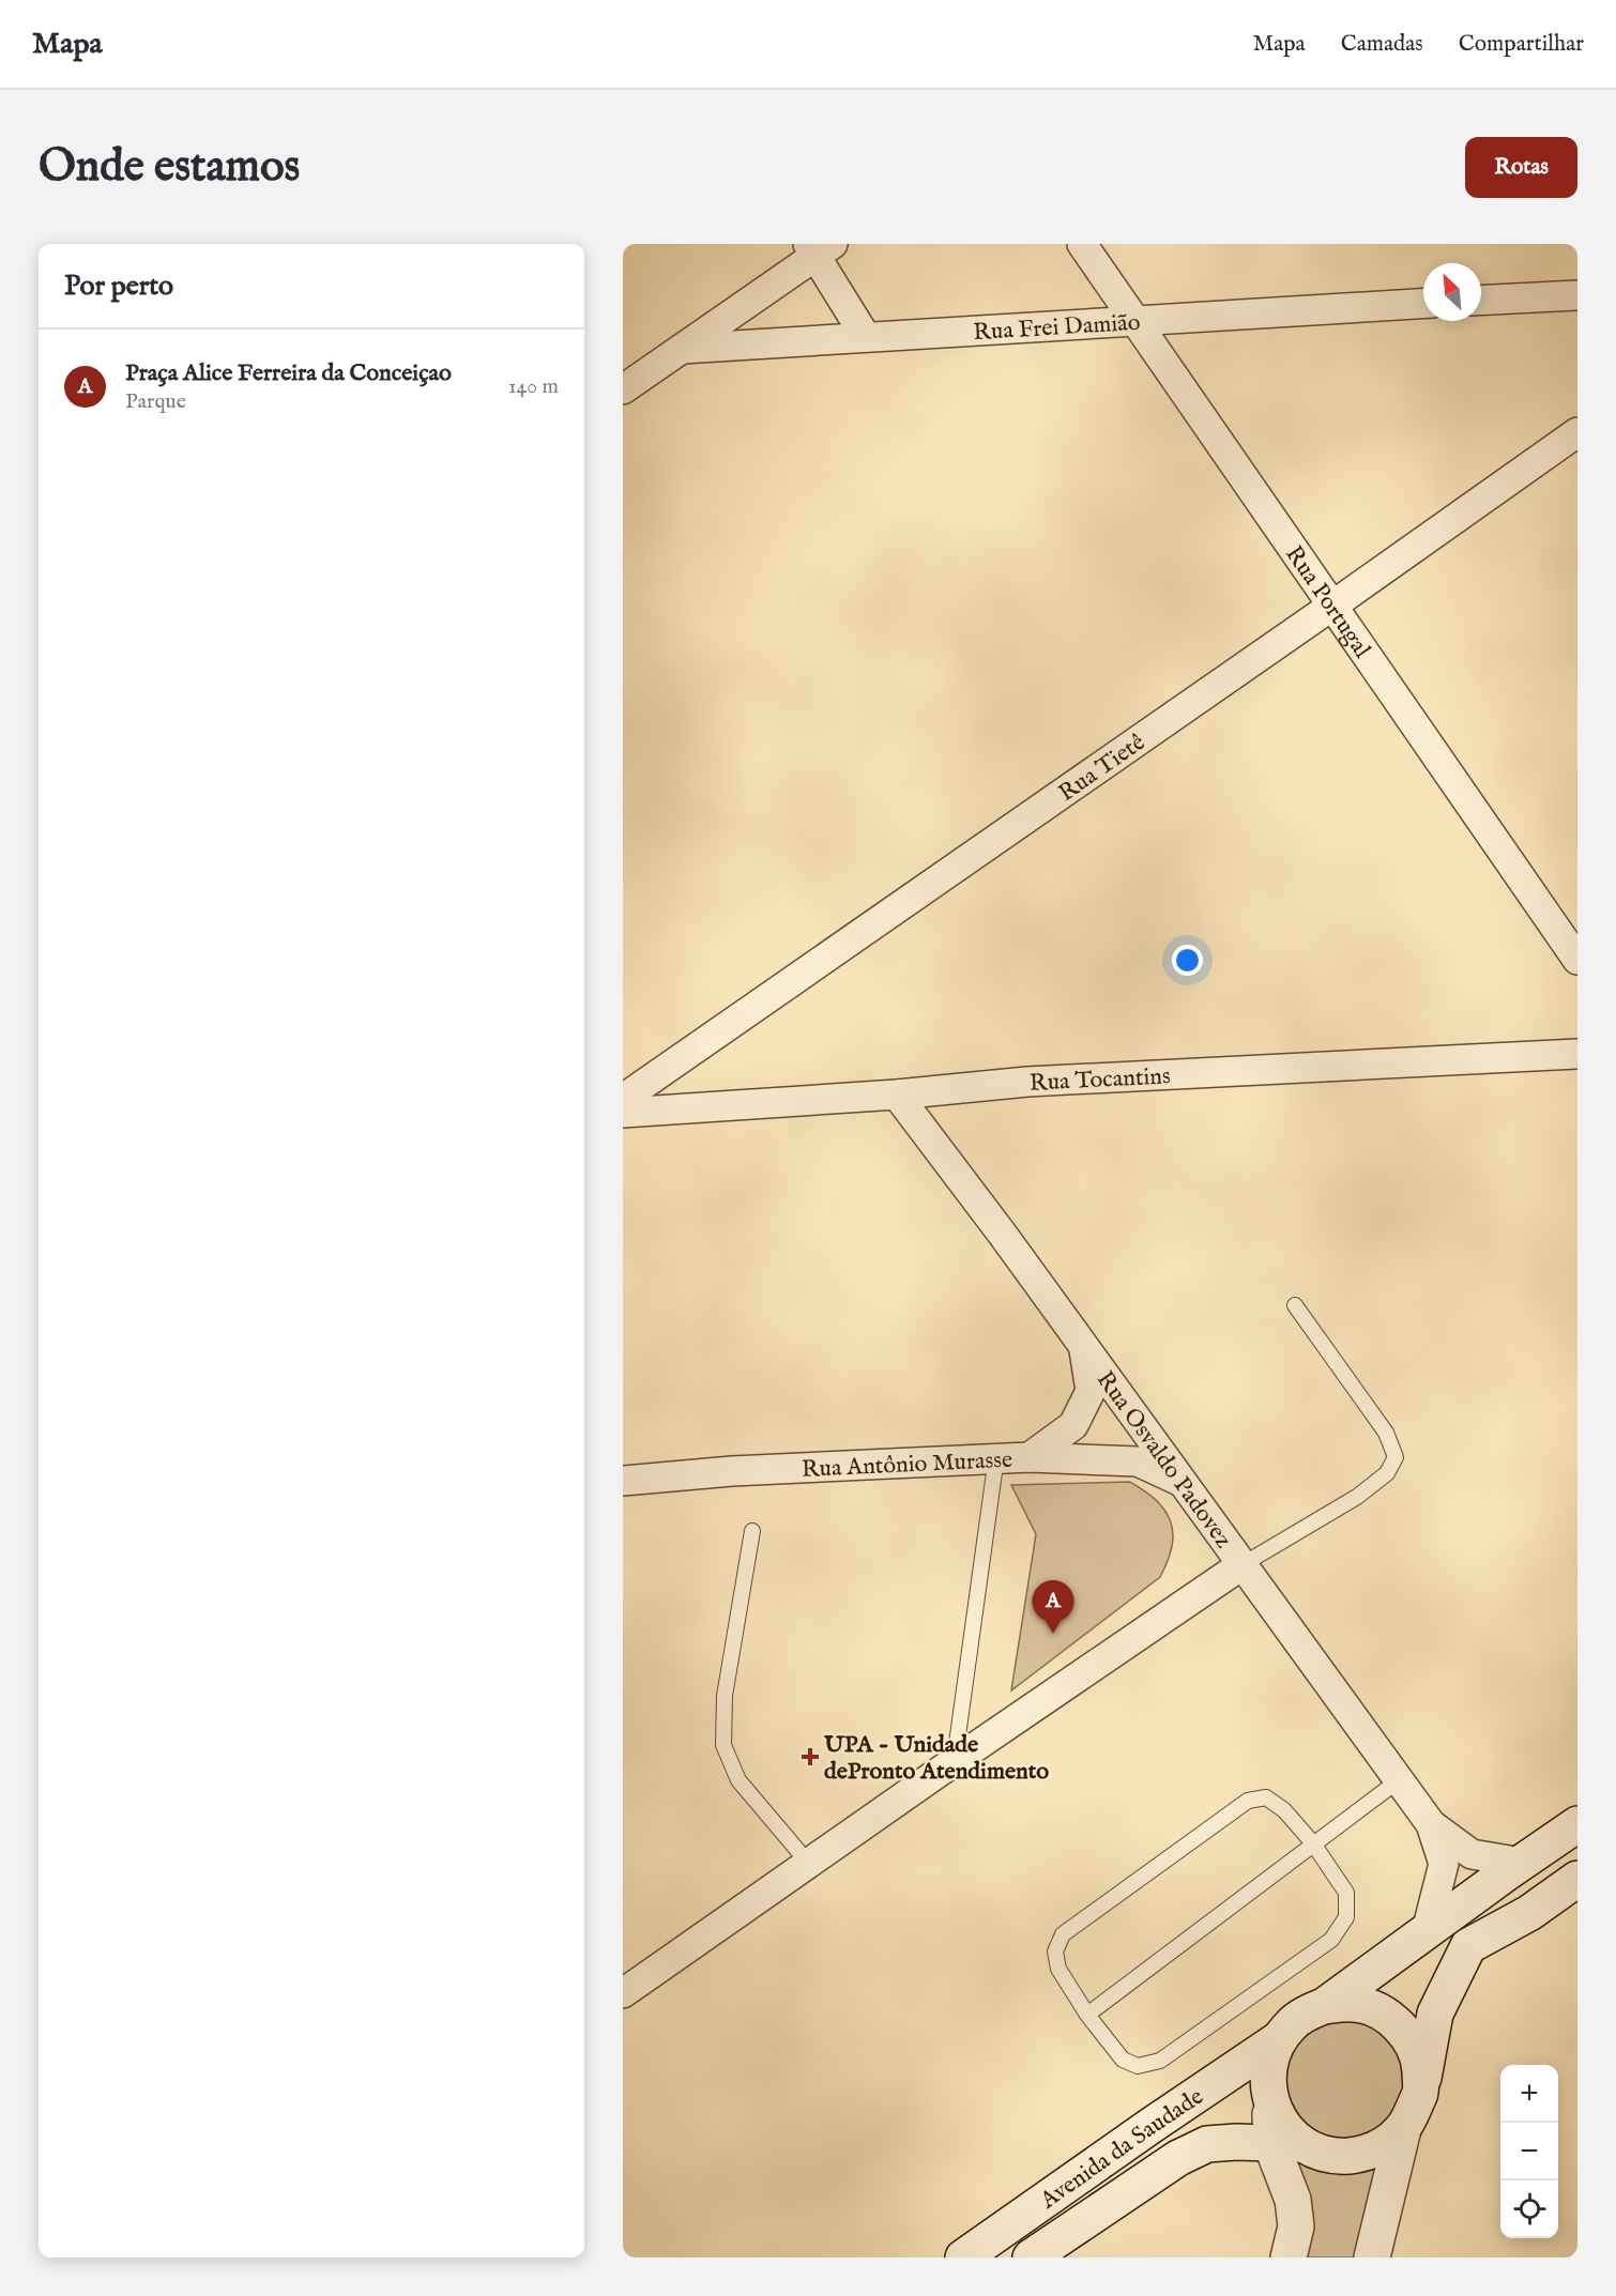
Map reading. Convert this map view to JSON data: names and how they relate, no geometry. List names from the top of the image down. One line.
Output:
{"streets":{"main road":["Avenida da Saudade"],"street":["Rua Frei Damião","Rua Portugal","Rua Tietê","Rua Tocantins","Rua Osvaldo Padovez","Rua Antônio Murasse"]},"crossings":[["Rua Frei Damião","Rua Portugal"],["Rua Portugal","Rua Tietê"],["Rua Tocantins","Rua Osvaldo Padovez"],["Rua Osvaldo Padovez","Rua Antônio Murasse"]],"places":{"health":["UPA - Unidade dePronto Atendimento"]},"north":"top left","page":{"header":"Mapa","nav":["Mapa","Camadas","Compartilhar"],"buttons":"Rotas","title":"Onde estamos","heading":"Por perto","list":[{"mark":"A","name":"Praça Alice Ferreira da Conceiçao","note":"Parque","value":"140 m"}],"pins":"A","map_buttons":["+","−"]}}
